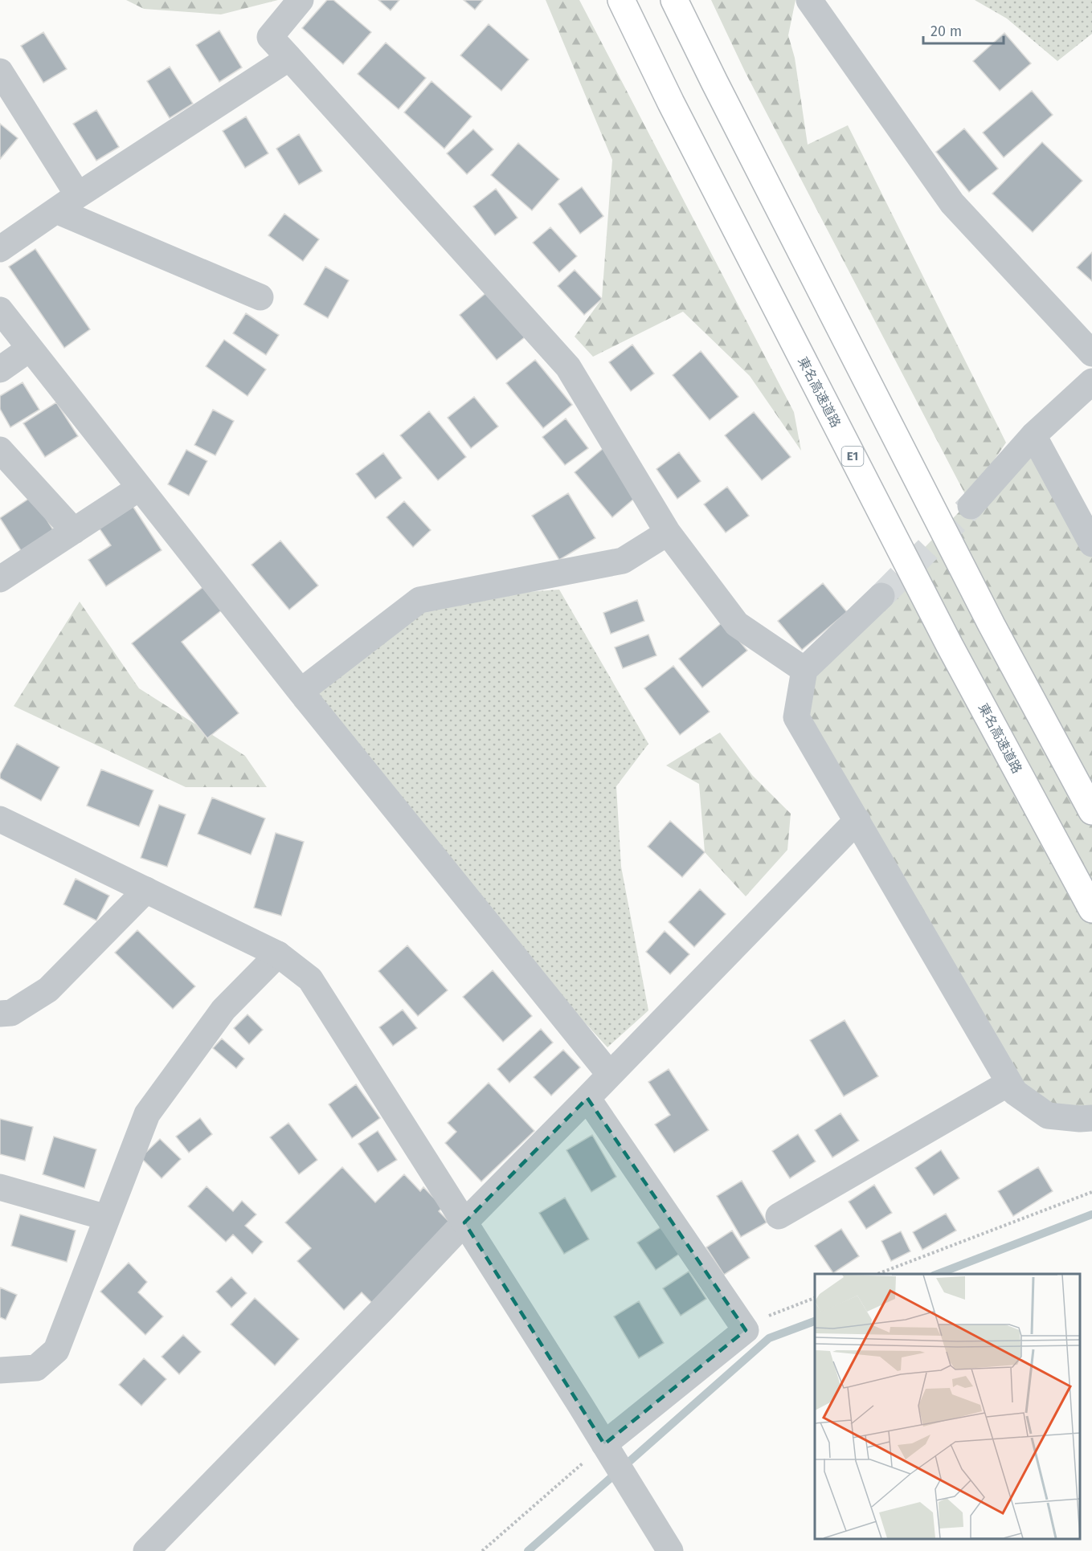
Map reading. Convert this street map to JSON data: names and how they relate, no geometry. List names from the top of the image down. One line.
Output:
{"streets":{"highway":["東名高速道路","E1"]},"scale_bar":"20 m"}
